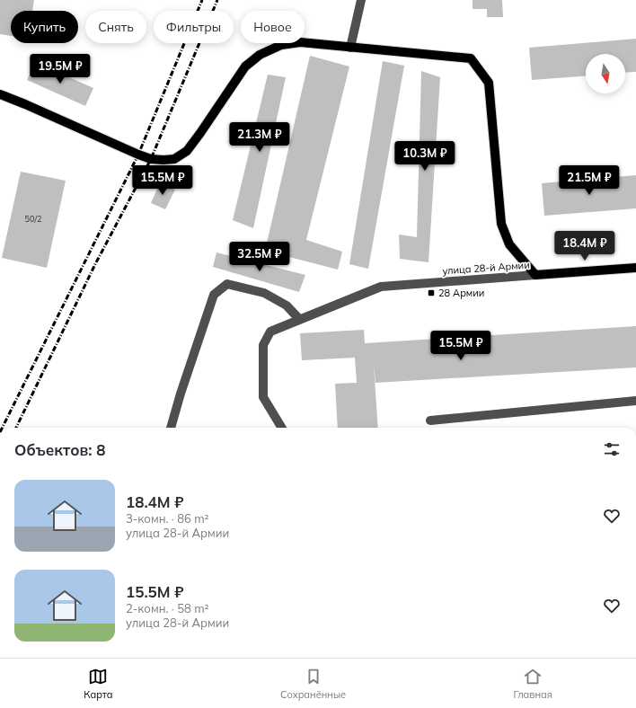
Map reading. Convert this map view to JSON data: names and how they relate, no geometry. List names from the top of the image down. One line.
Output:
{"streets":{"main road":["улица 28-й Армии"]},"places":{"transit":["28 Армии"]},"house_numbers":["50/2"],"north":"bottom","page":{"chip":["Купить","Снять","Фильтры","Новое"],"price":["19.5M ₽","21.3M ₽","10.3M ₽","15.5M ₽","21.5M ₽","18.4M ₽","32.5M ₽","15.5M ₽"],"heading":"Объектов: 8","list":[{"name":"18.4M ₽","note":"3-комн. · 86 m² · улица 28-й Армии"},{"name":"15.5M ₽","note":"2-комн. · 58 m² · улица 28-й Армии"}],"tabs":["Карта","Сохранённые","Главная"]}}
